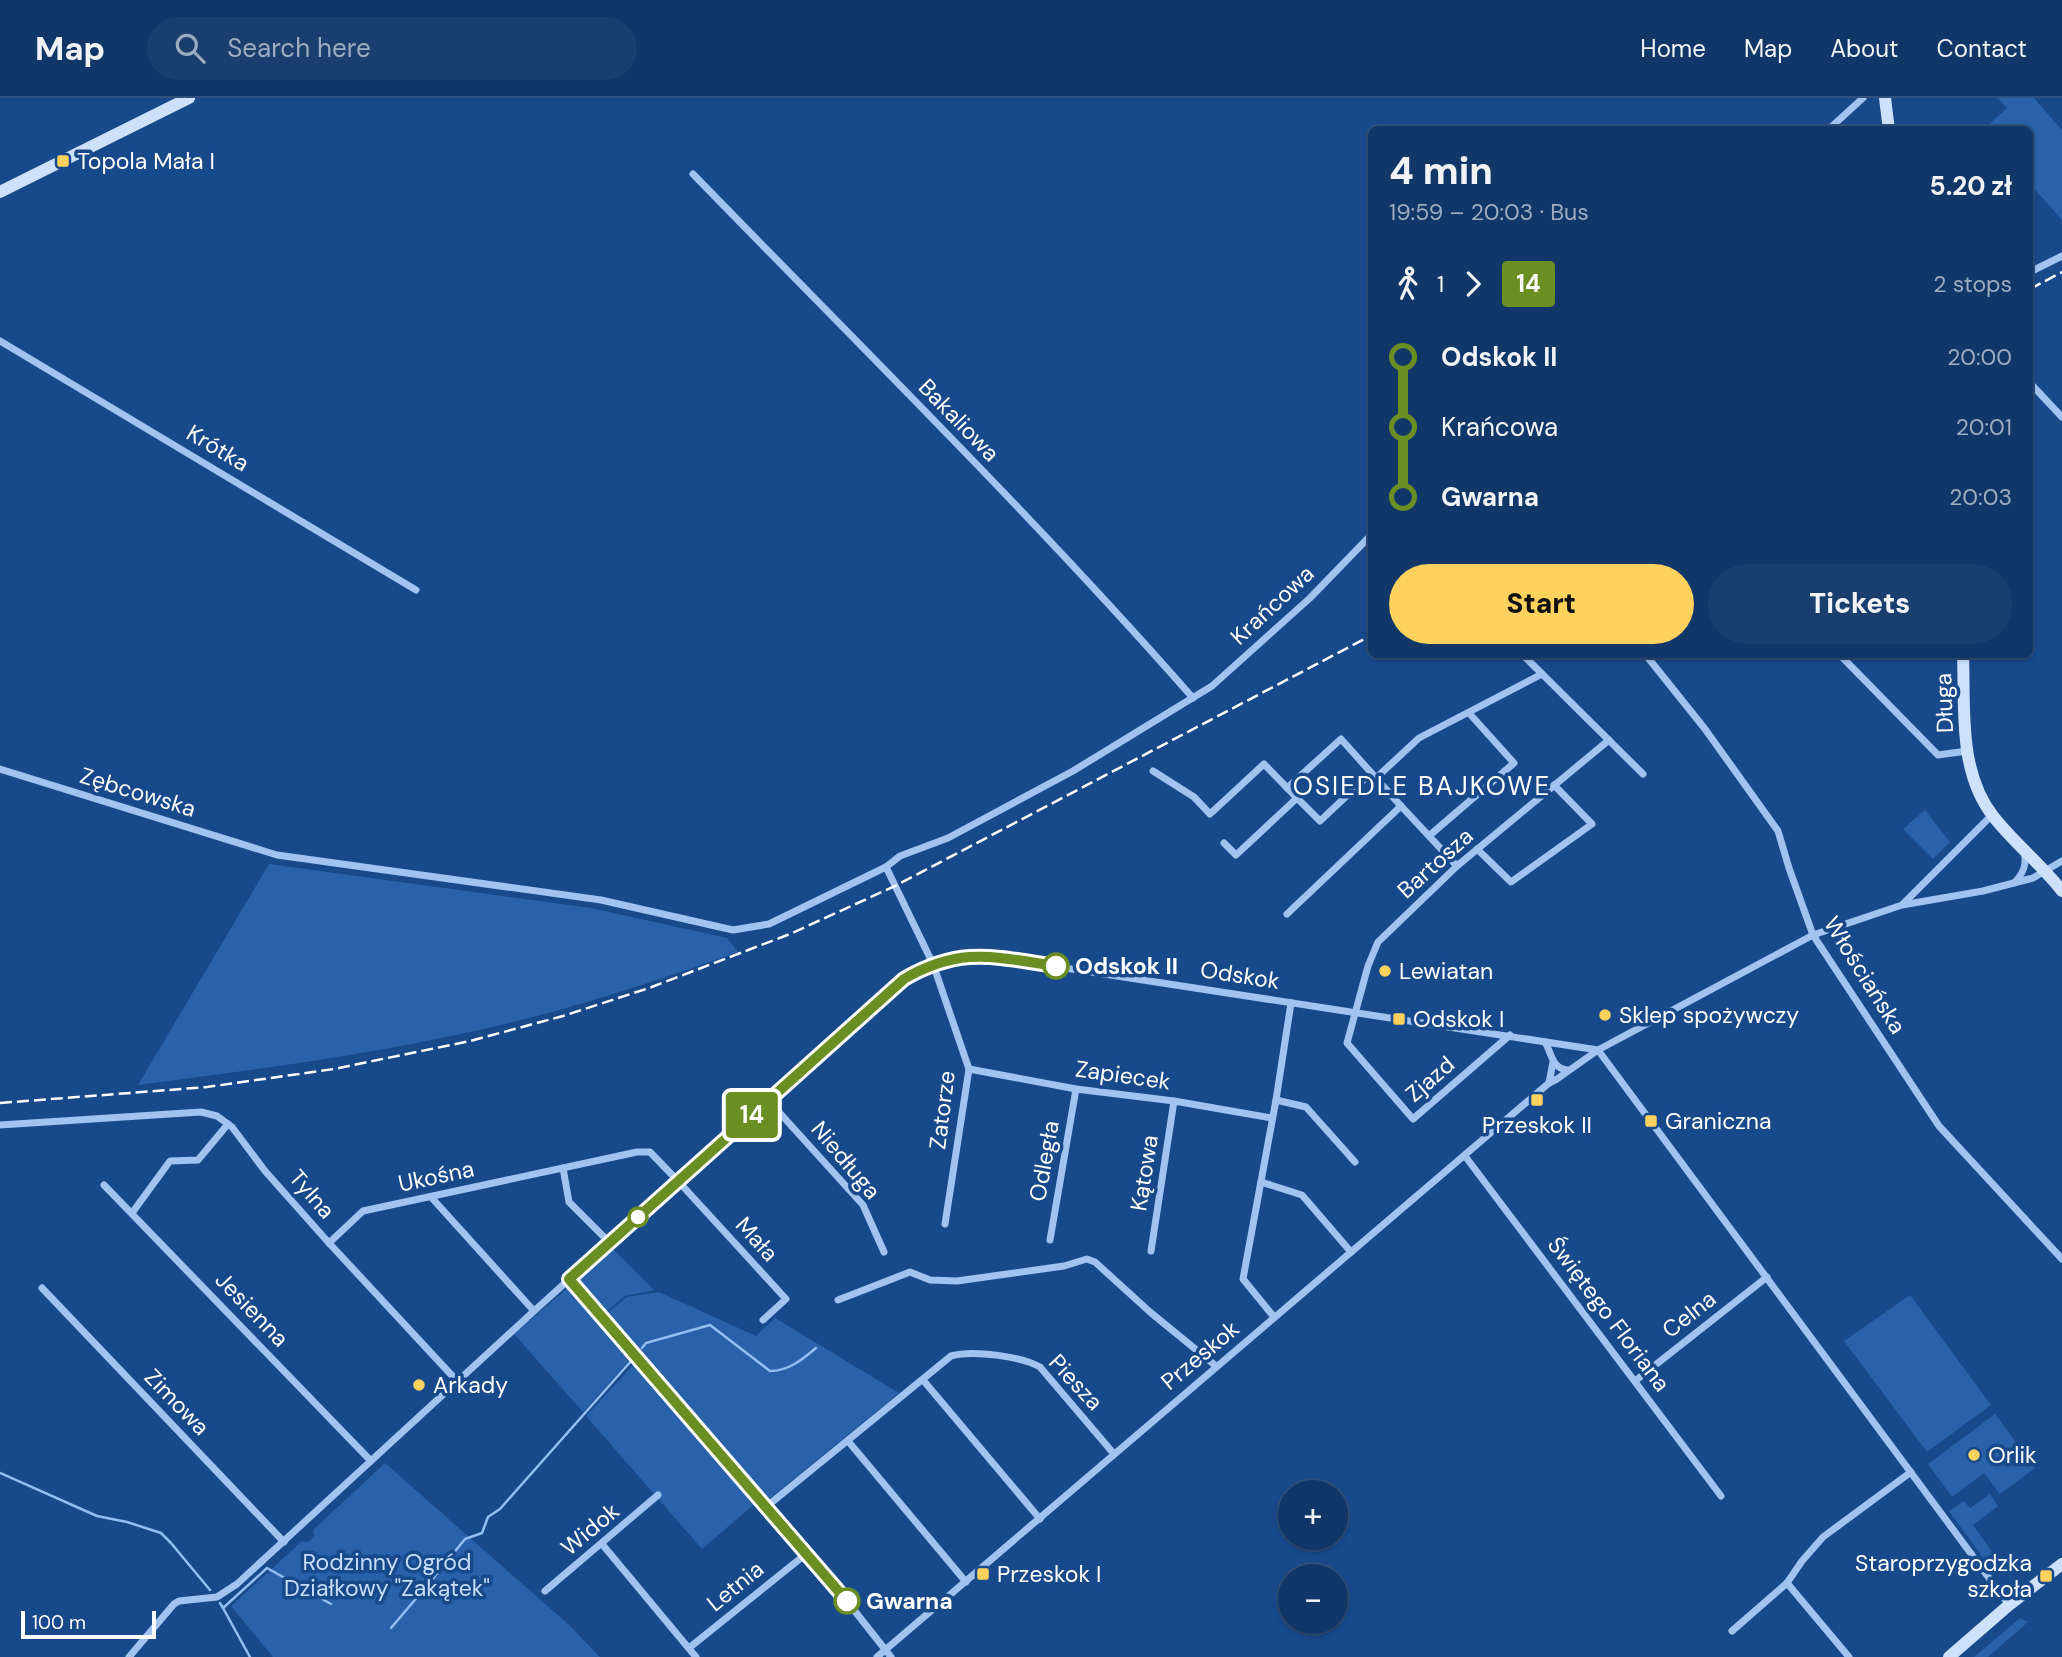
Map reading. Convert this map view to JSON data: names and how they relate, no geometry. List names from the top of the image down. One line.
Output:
{"streets":{"street":["Bakaliowa","Krótka","Krańcowa","Długa","Zębcowska","Bartosza","Odskok","Włościańska","Zapiecek","Zjazd","Zatorze","Niedługa","Odległa","Kątowa","Ukośna","Tylna","Mała","Jesienna","Świętego Floriana","Celna","Przeskok","Piesza","Zimowa","Widok","Letnia"]},"crossings":[["Bakaliowa","Krańcowa"],["Krańcowa","Zębcowska"],["Bartosza","Odskok"],["Bartosza","Zjazd"],["Odskok","Zjazd"],["Odskok","Zatorze"],["Odskok","Przeskok"],["Zapiecek","Zatorze"],["Zapiecek","Odległa"],["Zapiecek","Kątowa"],["Ukośna","Tylna"],["Ukośna","Mała"],["Świętego Floriana","Celna"],["Świętego Floriana","Przeskok"],["Przeskok","Piesza"]],"districts":["OSIEDLE BAJKOWE"],"parks":["Rodzinny Ogród Działkowy \"Zakątek\""],"places":{"transit":["Topola Mała I","Odskok I","Przeskok II","Graniczna","Przeskok I","Staroprzygodzka szkoła"],"other":["Odskok II","Lewiatan","Sklep spożywczy","Arkady","Orlik","Gwarna"]},"lines":["bus line 14"],"scale_bar":"100 m","page":{"header":"Map","search":"Search here","nav":["Home","Map","About","Contact"],"on_map":"14","heading":["4 min","19:59 – 20:03 · Bus","5.20 zł"],"legs":["1","14","2 stops"],"list":[{"name":"Odskok II","value":"20:00"},{"name":"Krańcowa","value":"20:01"},{"name":"Gwarna","value":"20:03"}],"buttons":["Start","Tickets"],"map_buttons":["+","−"],"scale":"100 m"}}
